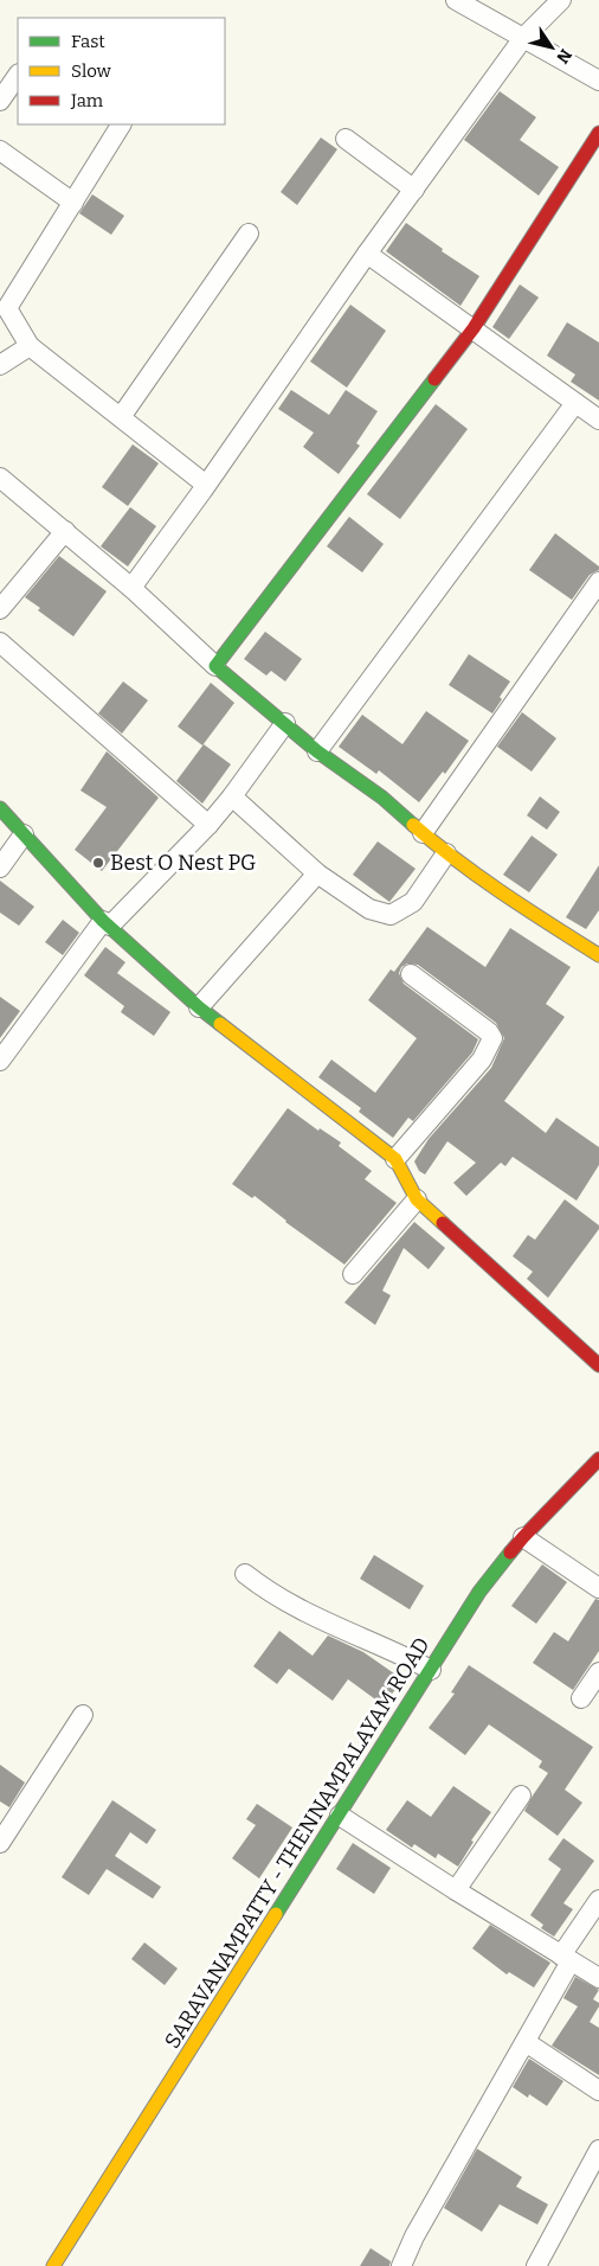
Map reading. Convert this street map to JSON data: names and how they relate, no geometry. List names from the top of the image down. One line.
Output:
{"streets":{"street":["SARAVANAMPATTY - THENNAMPALAYAM ROAD"]},"places":["Best O Nest PG"],"legend":["Fast","Slow","Jam"],"north":"bottom right"}
